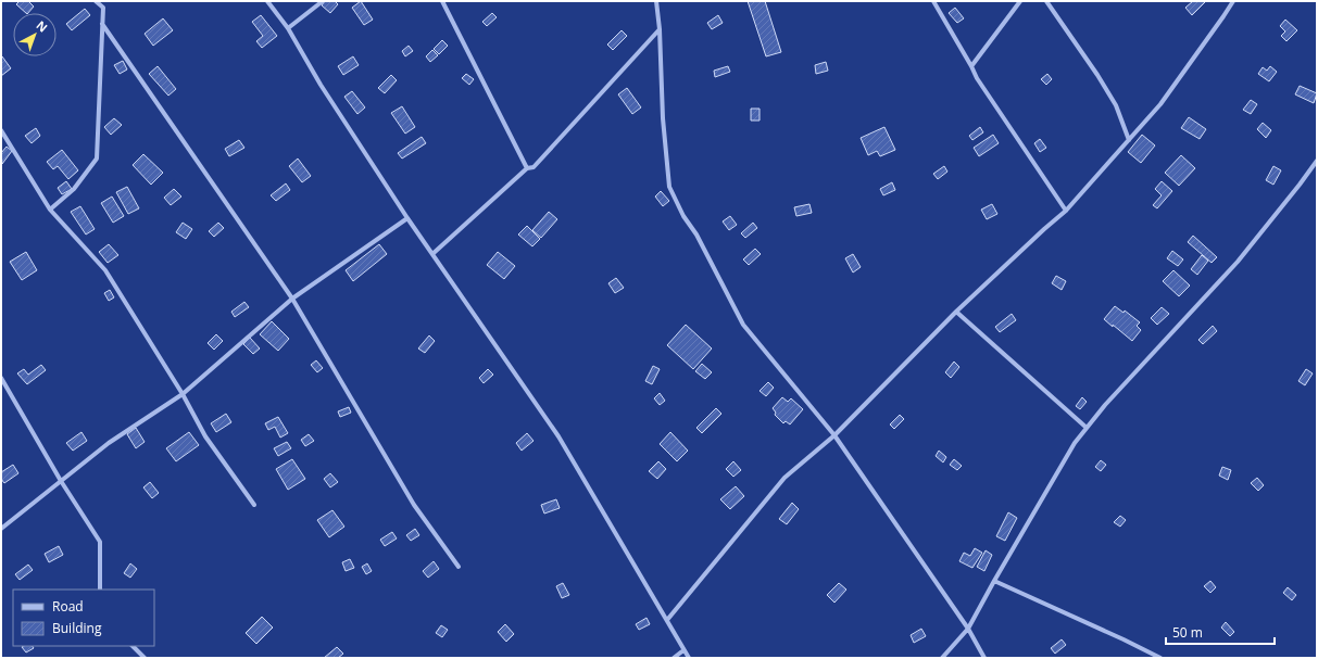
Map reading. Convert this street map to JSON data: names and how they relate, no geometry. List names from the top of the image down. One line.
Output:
{"legend":["Road","Building"],"scale_bar":"50 m","north":"top right"}
